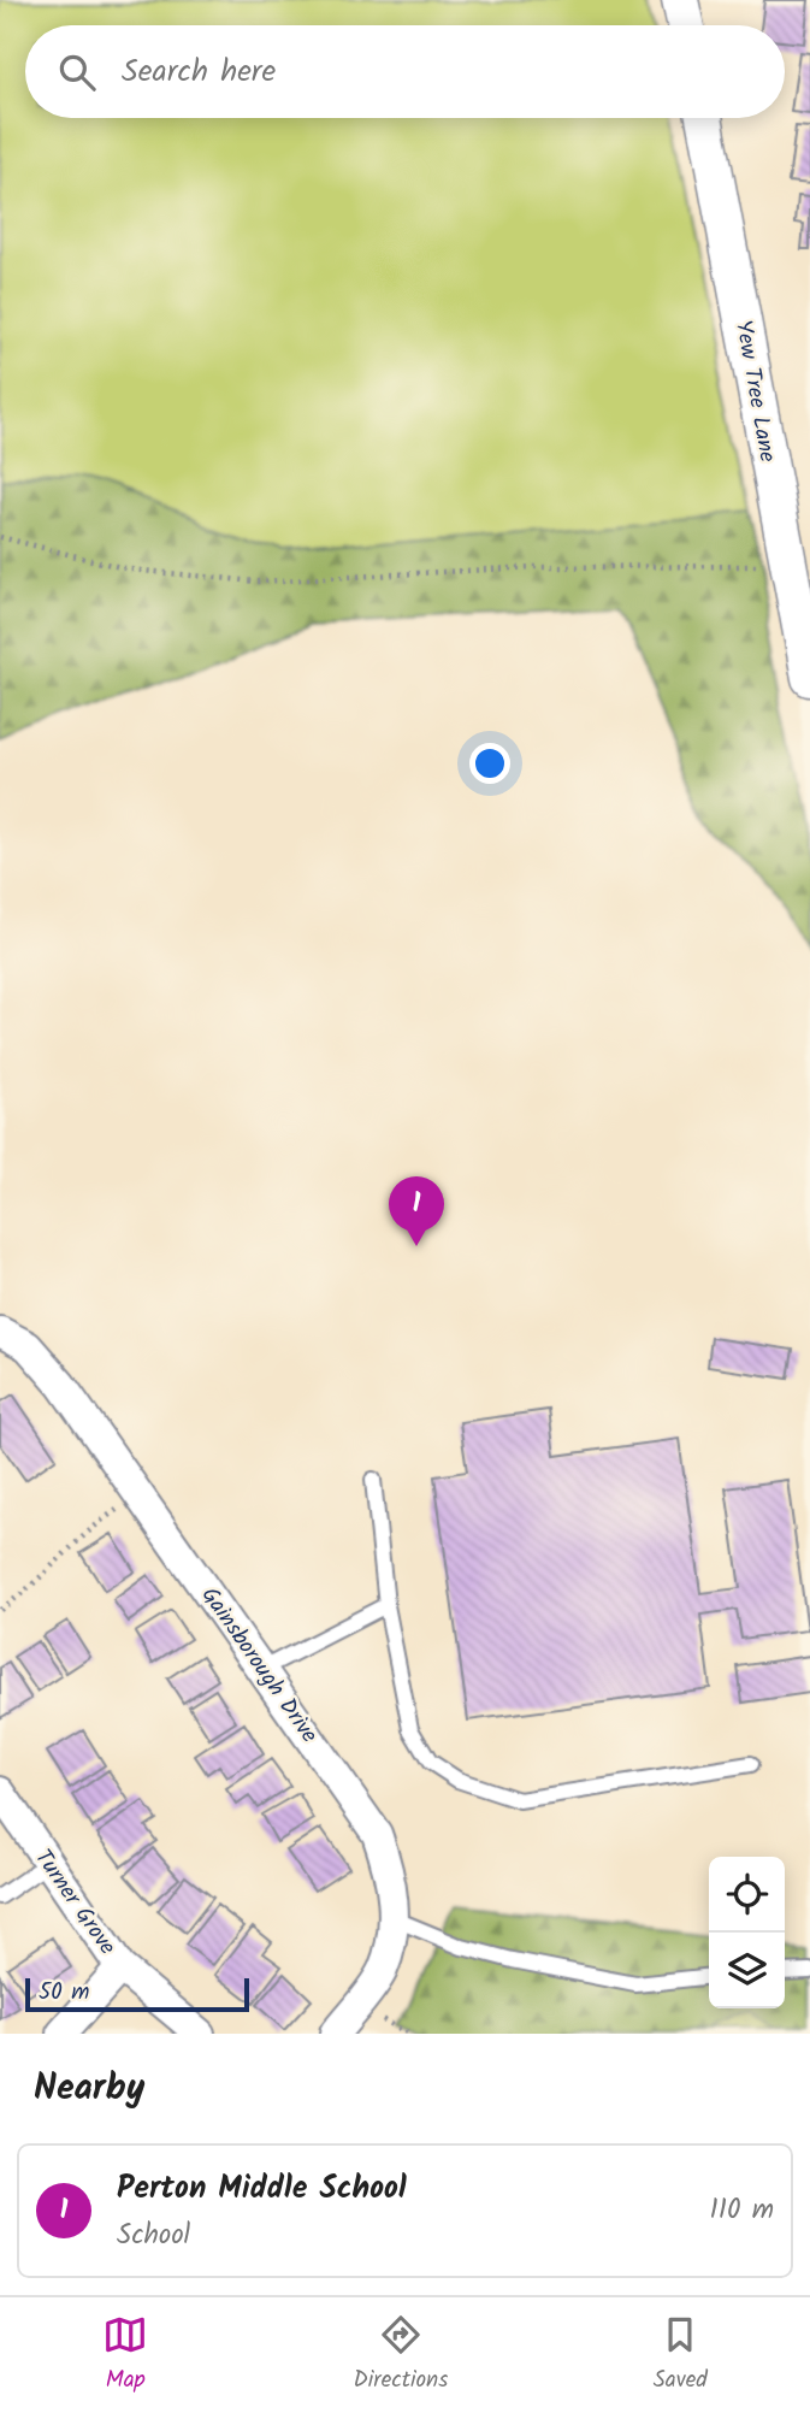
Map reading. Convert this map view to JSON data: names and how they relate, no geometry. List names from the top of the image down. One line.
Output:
{"streets":{"street":["Yew Tree Lane","Gainsborough Drive","Turner Grove"]},"scale_bar":"50 m","page":{"search":"Search here","pins":"1","scale":"50 m","heading":"Nearby","list":[{"mark":"1","name":"Perton Middle School","note":"School","value":"110 m"}],"nav":["Map","Directions","Saved"]}}
